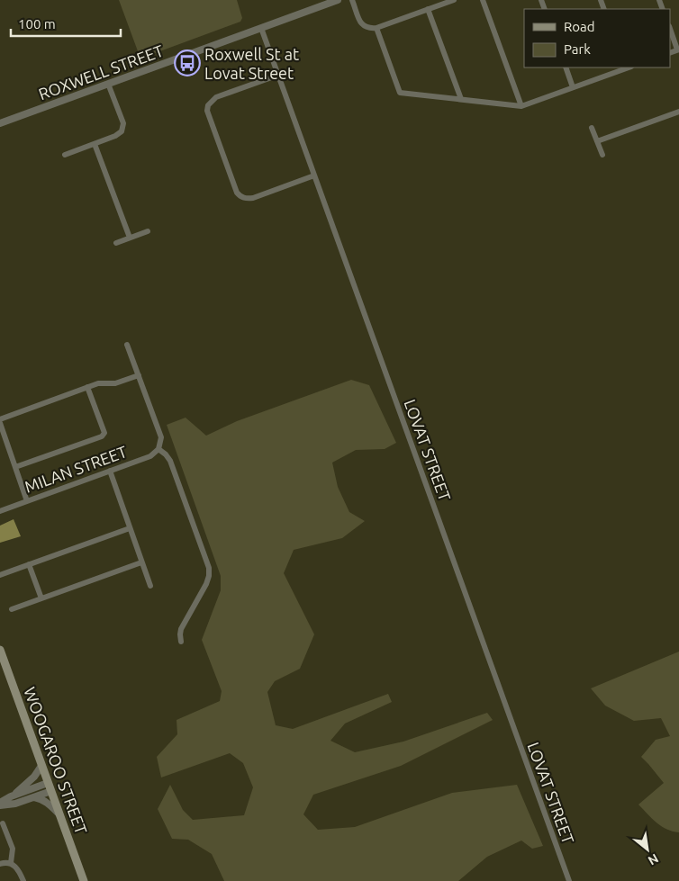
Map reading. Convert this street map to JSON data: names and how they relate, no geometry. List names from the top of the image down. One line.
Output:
{"streets":{"main road":["WOOGAROO STREET"],"street":["ROXWELL STREET","LOVAT STREET","MILAN STREET"]},"crossings":[["ROXWELL STREET","LOVAT STREET"]],"places":{"bus stop":["Roxwell St at Lovat Street"]},"legend":["Road","Park"],"scale_bar":"100 m","north":"bottom right"}
